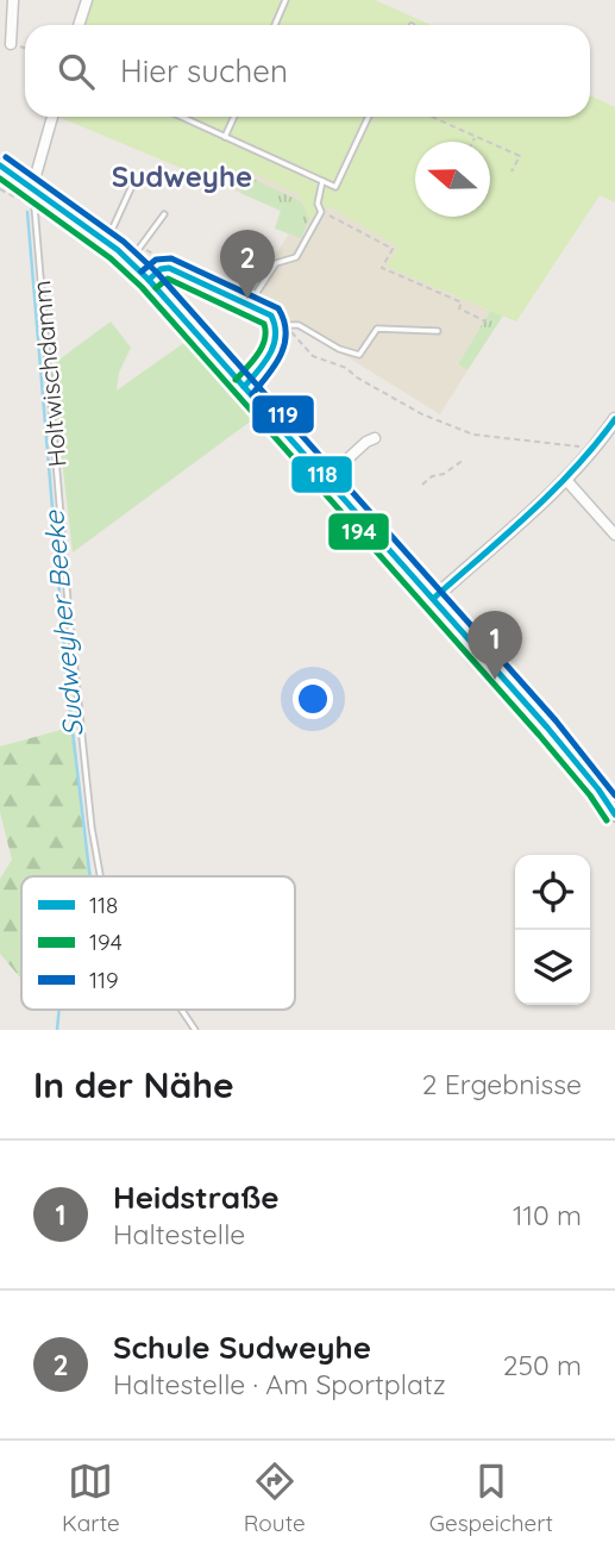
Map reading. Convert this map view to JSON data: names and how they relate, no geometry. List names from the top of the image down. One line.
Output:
{"streets":{"lane":["Holtwischdamm"]},"districts":["Sudweyhe"],"water":["Sudweyher Beeke"],"lines":["transit line 119","transit line 118","transit line 194"],"legend":["118","194","119"],"north":"left","page":{"search":"Hier suchen","pins":["2","1"],"heading":["In der Nähe","2 Ergebnisse"],"list":[{"mark":"1","name":"Heidstraße","note":"Haltestelle","value":"110 m"},{"mark":"2","name":"Schule Sudweyhe","note":"Haltestelle · Am Sportplatz","value":"250 m"}],"nav":["Karte","Route","Gespeichert"]}}
